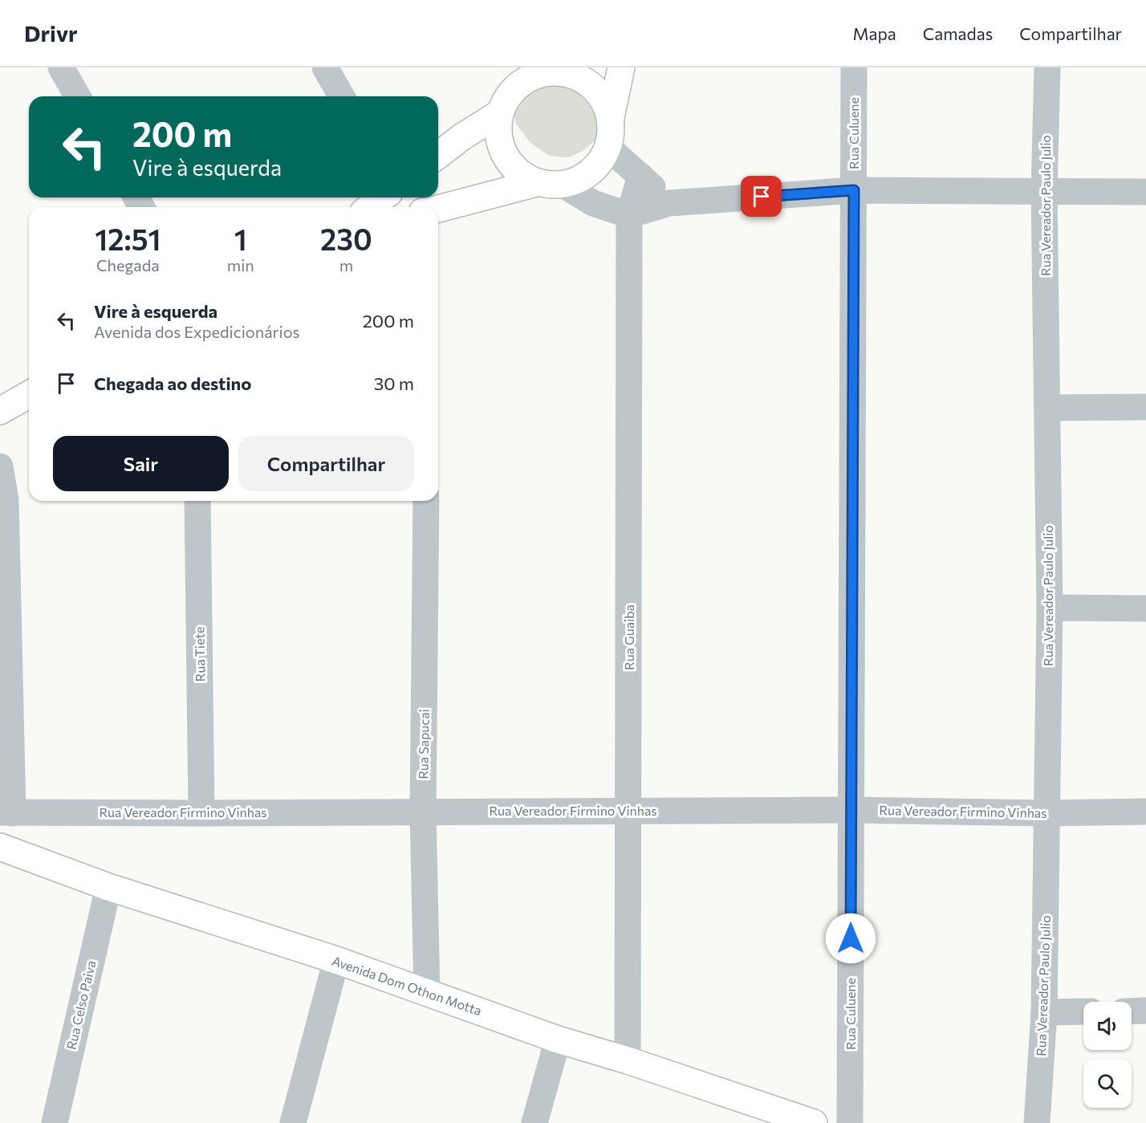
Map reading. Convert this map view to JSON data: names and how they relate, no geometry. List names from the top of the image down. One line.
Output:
{"streets":{"main road":["Avenida Dom Othon Motta"],"street":["Rua Culuene","Rua Vereador Paulo Julio","Rua Guaiba","Rua Tiete","Rua Sapucai","Rua Vereador Firmino Vinhas","Rua Celso Paiva"]},"crossings":[["Rua Culuene","Rua Vereador Firmino Vinhas"],["Rua Vereador Paulo Julio","Rua Vereador Firmino Vinhas"],["Rua Guaiba","Rua Vereador Firmino Vinhas"],["Rua Guaiba","Avenida Dom Othon Motta"],["Rua Tiete","Rua Vereador Firmino Vinhas"],["Rua Sapucai","Rua Vereador Firmino Vinhas"],["Rua Sapucai","Avenida Dom Othon Motta"],["Avenida Dom Othon Motta","Rua Celso Paiva"]],"page":{"header":"Drivr","nav":["Mapa","Camadas","Compartilhar"],"turn":["200 m","Vire à esquerda"],"eta":["12:51","Chegada","1","min","230","m"],"list":[{"name":"Vire à esquerda","note":"Avenida dos Expedicionários","value":"200 m"},{"name":"Chegada ao destino","value":"30 m"}],"buttons":["Sair","Compartilhar"]}}
